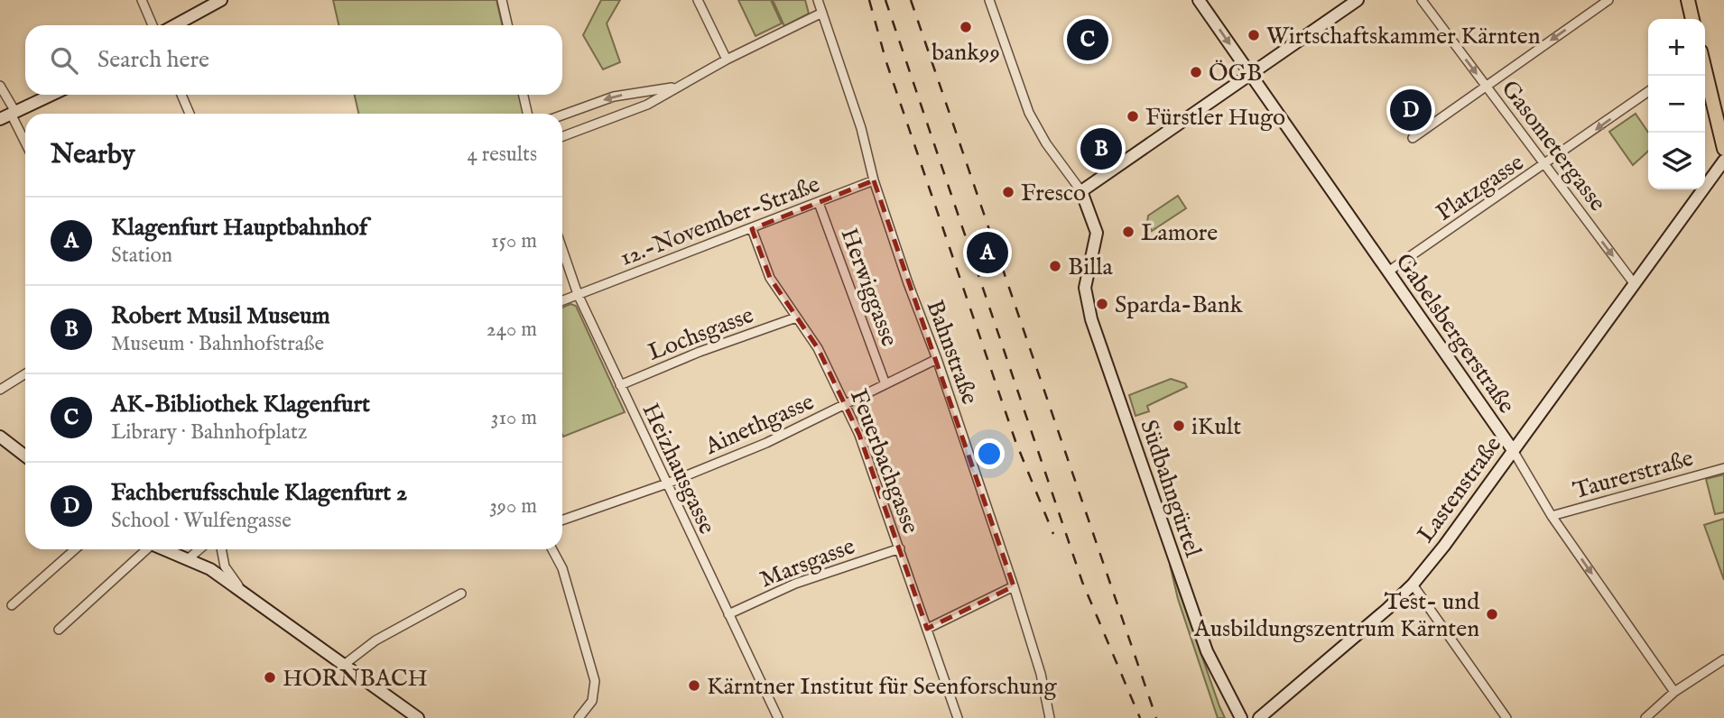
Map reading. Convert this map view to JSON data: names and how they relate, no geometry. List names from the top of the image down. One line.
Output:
{"streets":{"street":["Gasometergasse","Platzgasse","12.-November-Straße","Herwiggasse","Lochsgasse","Gabelsbergerstraße","Bahnstraße","Ainethgasse","Feuerbachgasse","Heizhausgasse","Taurerstraße","Südbahngürtel","Lastenstraße","Marsgasse"]},"crossings":[["Gasometergasse","Platzgasse"],["Gasometergasse","Lastenstraße"],["Platzgasse","Gabelsbergerstraße"],["12.-November-Straße","Herwiggasse"],["12.-November-Straße","Bahnstraße"],["12.-November-Straße","Feuerbachgasse"],["12.-November-Straße","Heizhausgasse"],["Herwiggasse","Ainethgasse"],["Lochsgasse","Feuerbachgasse"],["Lochsgasse","Heizhausgasse"],["Gabelsbergerstraße","Taurerstraße"],["Gabelsbergerstraße","Lastenstraße"],["Bahnstraße","Ainethgasse"],["Ainethgasse","Feuerbachgasse"],["Ainethgasse","Heizhausgasse"],["Feuerbachgasse","Marsgasse"],["Heizhausgasse","Marsgasse"]],"one_way":["Gasometergasse","Platzgasse","Gabelsbergerstraße"],"places":["bank99","Wirtschaftskammer Kärnten","ÖGB","Fürstler Hugo","Fresco","Lamore","Billa","Sparda-Bank","iKult","Test- und Ausbildungszentrum Kärnten","HORNBACH","Kärntner Institut für Seenforschung"],"page":{"pins":["C","D","B","A"],"map_buttons":["+","−"],"search":"Search here","heading":["Nearby","4 results"],"list":[{"mark":"A","name":"Klagenfurt Hauptbahnhof","note":"Station","value":"150 m"},{"mark":"B","name":"Robert Musil Museum","note":"Museum · Bahnhofstraße","value":"240 m"},{"mark":"C","name":"AK-Bibliothek Klagenfurt","note":"Library · Bahnhofplatz","value":"310 m"},{"mark":"D","name":"Fachberufsschule Klagenfurt 2","note":"School · Wulfengasse","value":"390 m"}]}}
